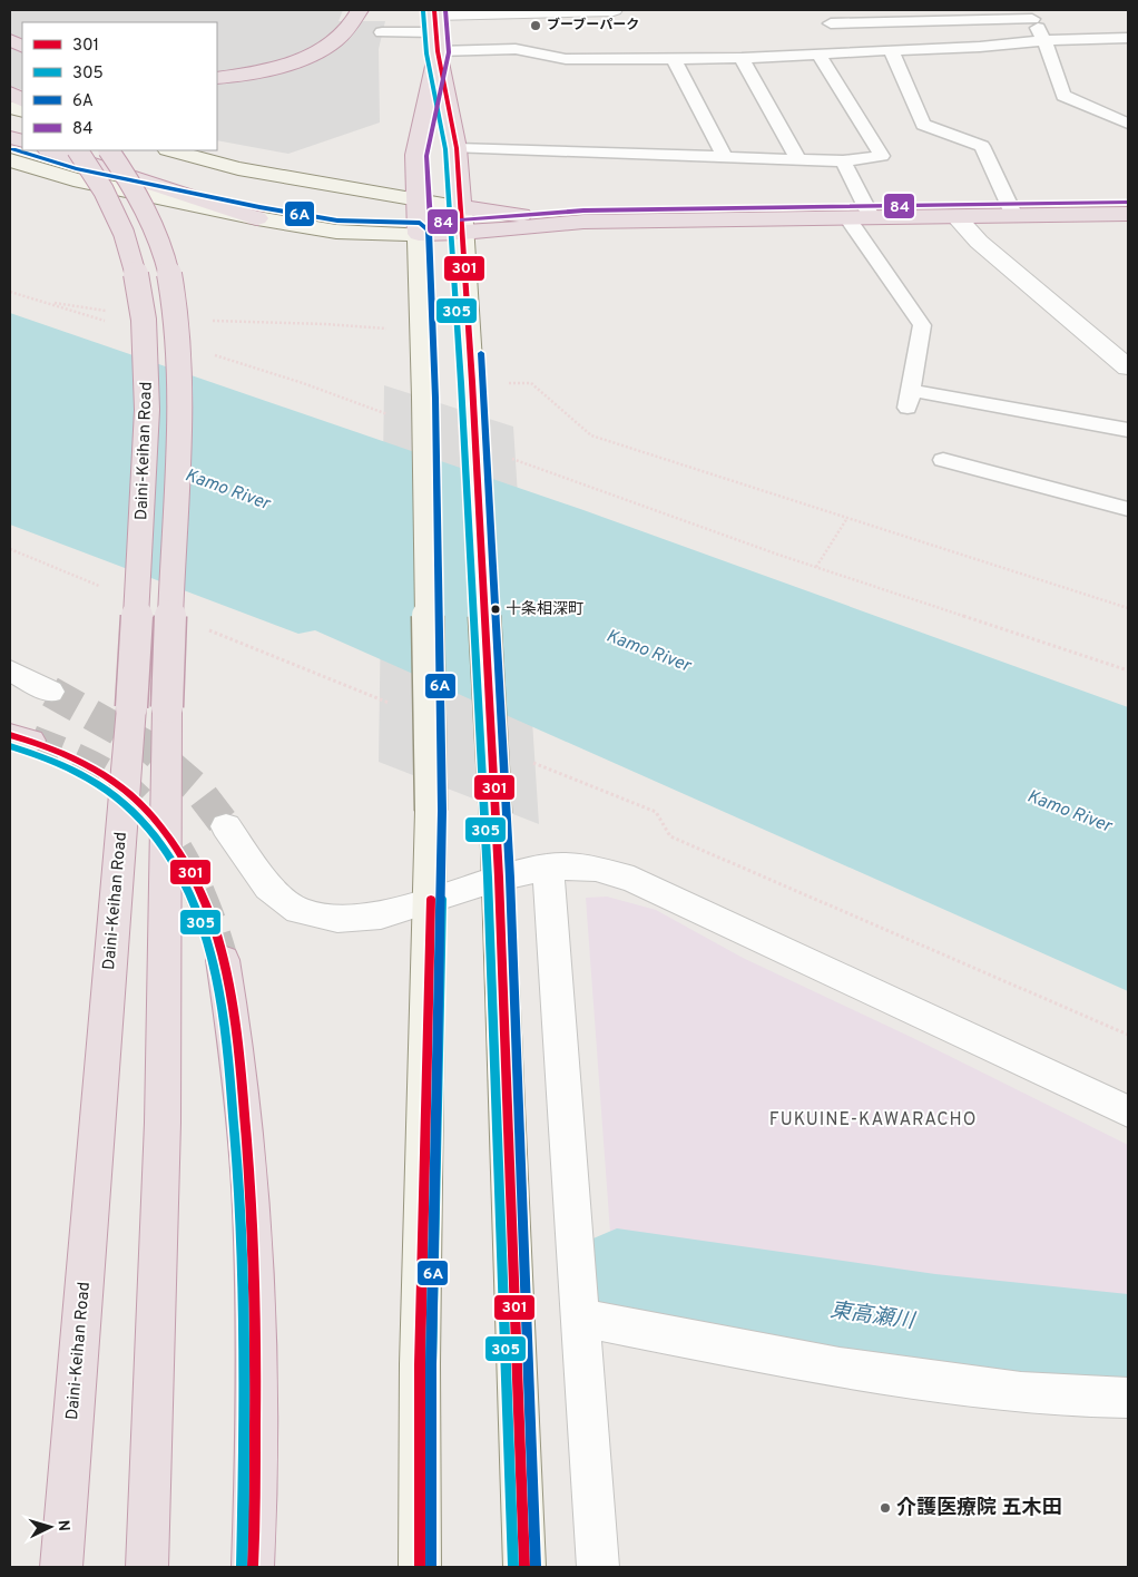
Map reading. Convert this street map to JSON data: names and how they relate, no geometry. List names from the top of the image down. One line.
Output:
{"streets":{"highway":["Daini-Keihan Road"]},"districts":["FUKUINE-KAWARACHO"],"water":["Kamo River","東高瀬川"],"places":["ブーブーパーク","十条相深町","介護医療院 五木田"],"lines":["transit line 301","transit line 84","transit line 305","transit line 6A"],"legend":["301","305","6A","84"],"north":"right"}
